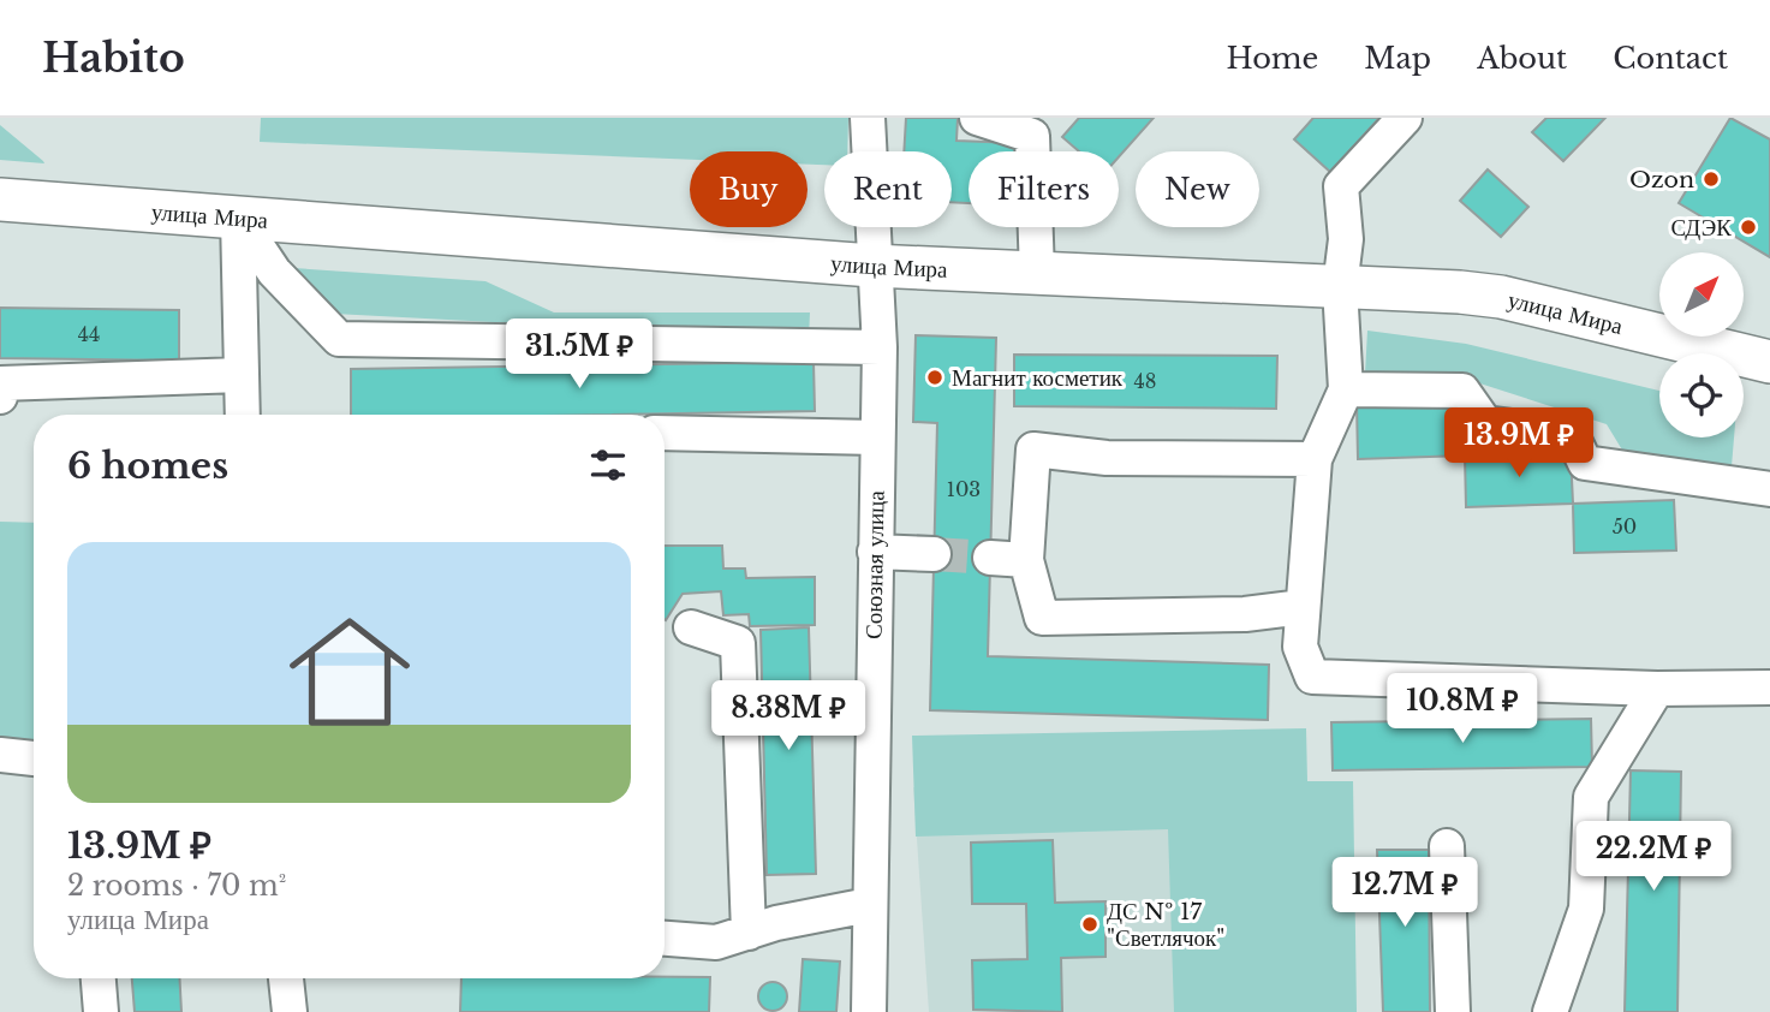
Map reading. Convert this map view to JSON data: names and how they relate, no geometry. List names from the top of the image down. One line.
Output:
{"streets":{"main road":["улица Мира"],"street":["Союзная улица"]},"crossings":[["улица Мира","Союзная улица"]],"places":["Ozon","СДЭК","Магнит косметик","ДС № 17 \"Светлячок\""],"house_numbers":["44","48","103","50"],"north":"top right","page":{"header":"Habito","nav":["Home","Map","About","Contact"],"chip":["Buy","Rent","Filters","New"],"price":["31.5M ₽","13.9M ₽","10.8M ₽","8.38M ₽","22.2M ₽","12.7M ₽"],"heading":"6 homes","list":[{"name":"13.9M ₽","note":"2 rooms · 70 m² · улица Мира"}]}}
